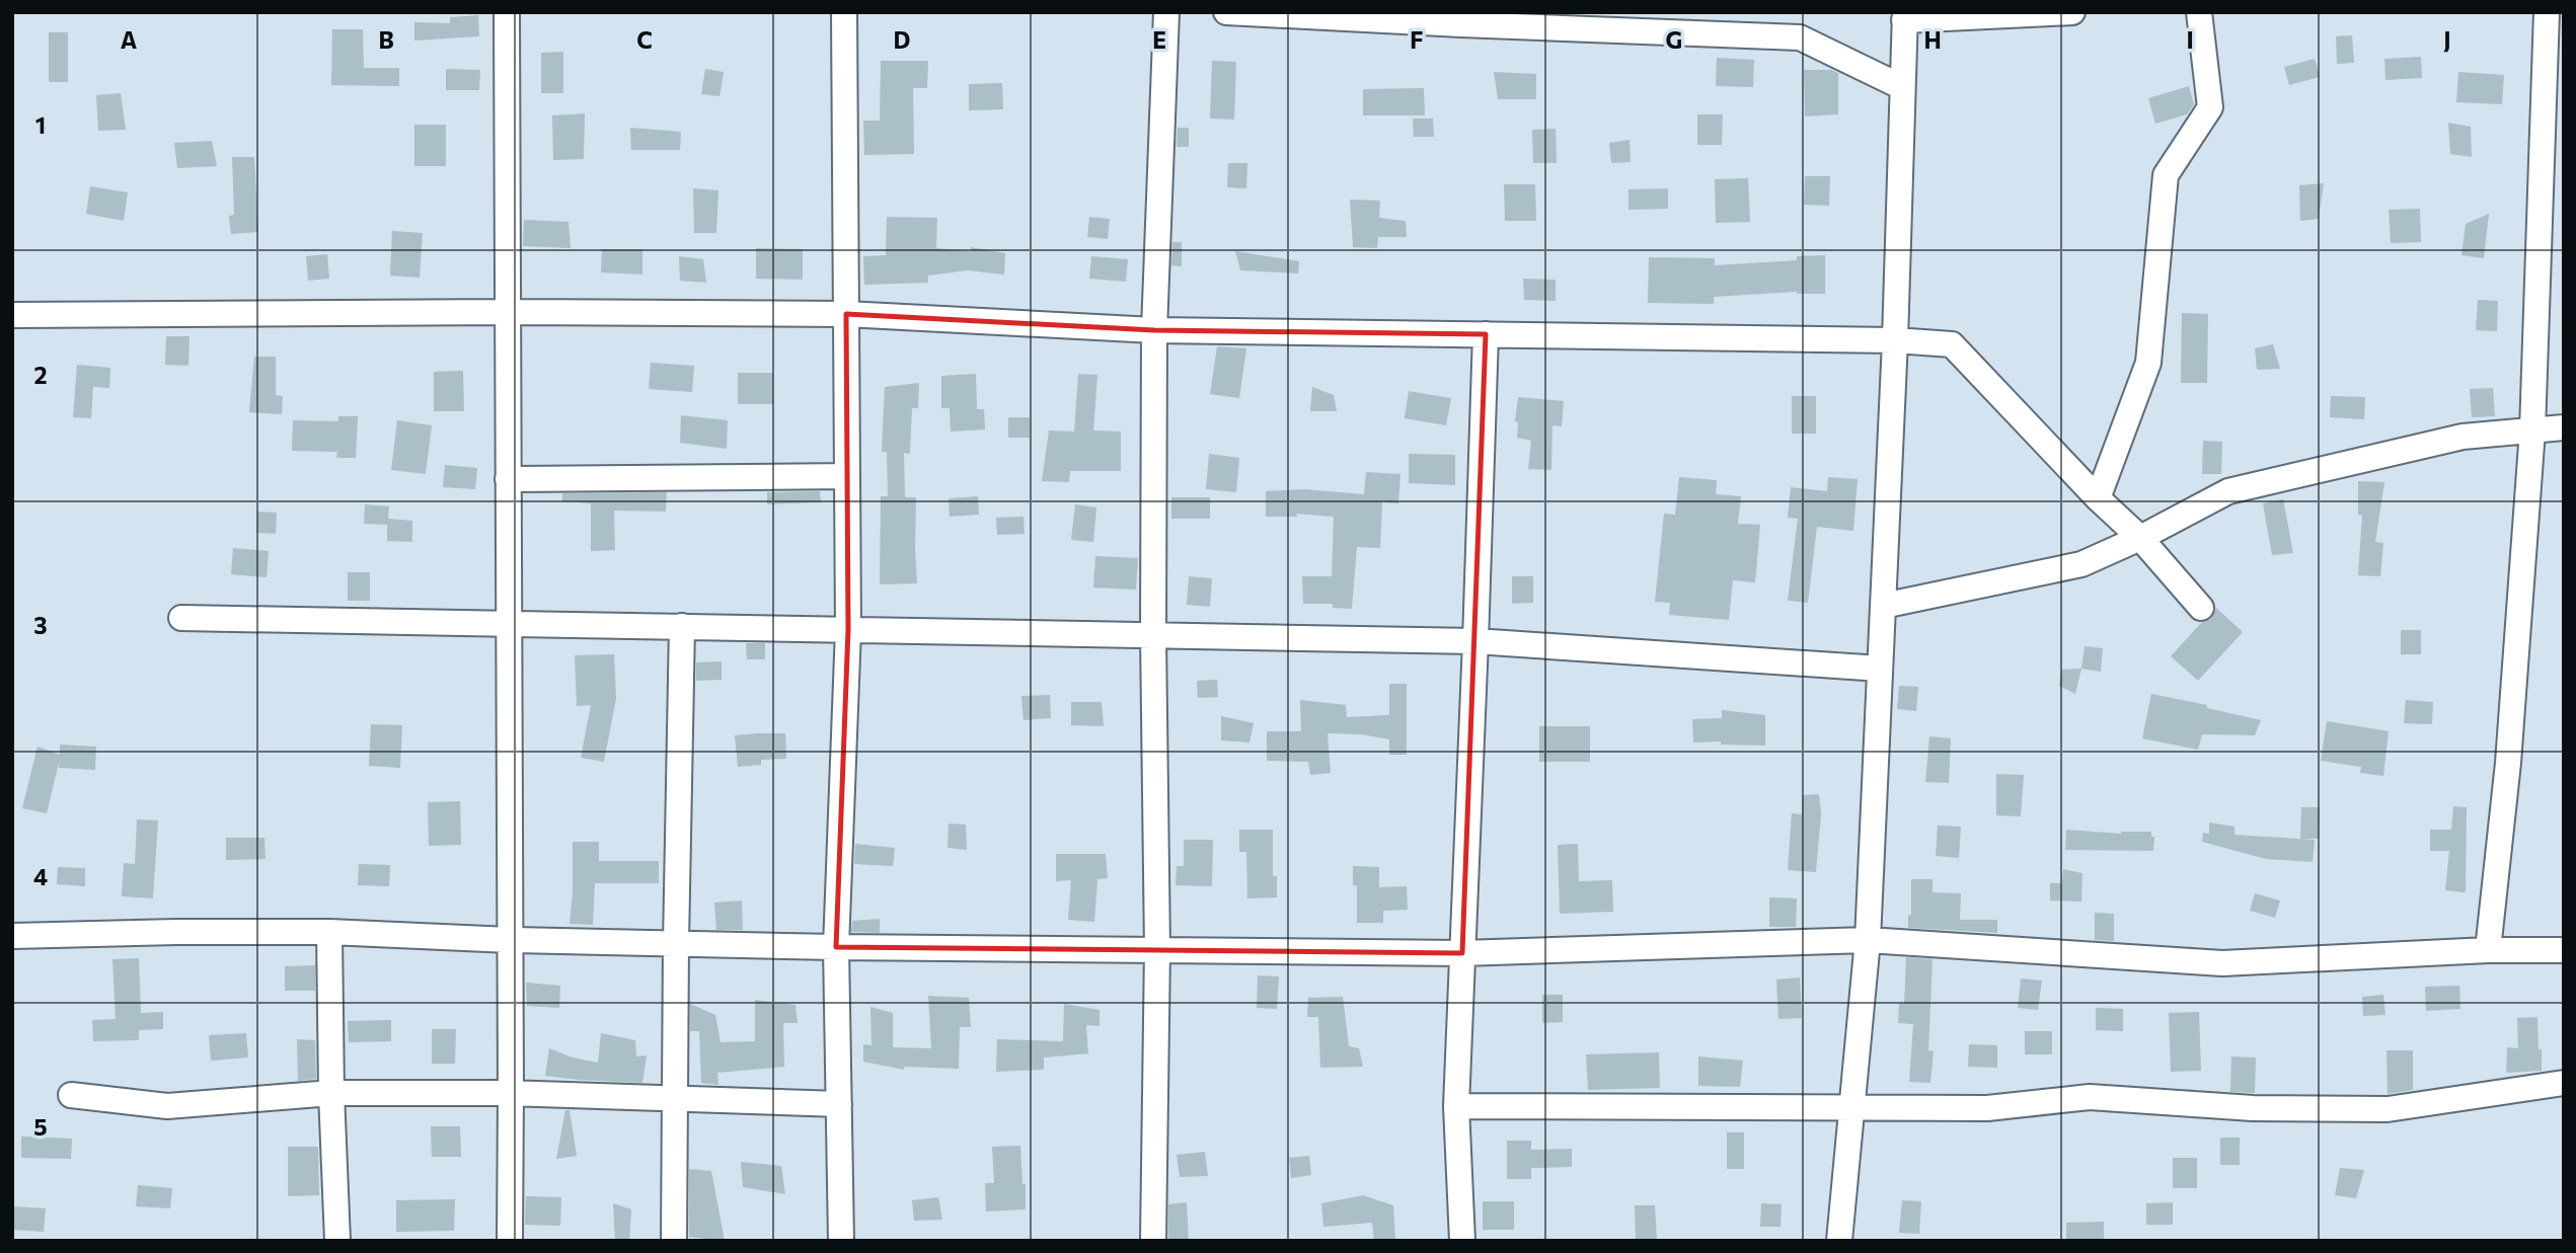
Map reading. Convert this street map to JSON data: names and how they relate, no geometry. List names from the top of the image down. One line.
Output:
{"grid":{"columns":["A","B","C","D","E","F","G","H","I","J"],"rows":["1","2","3","4","5"]}}
